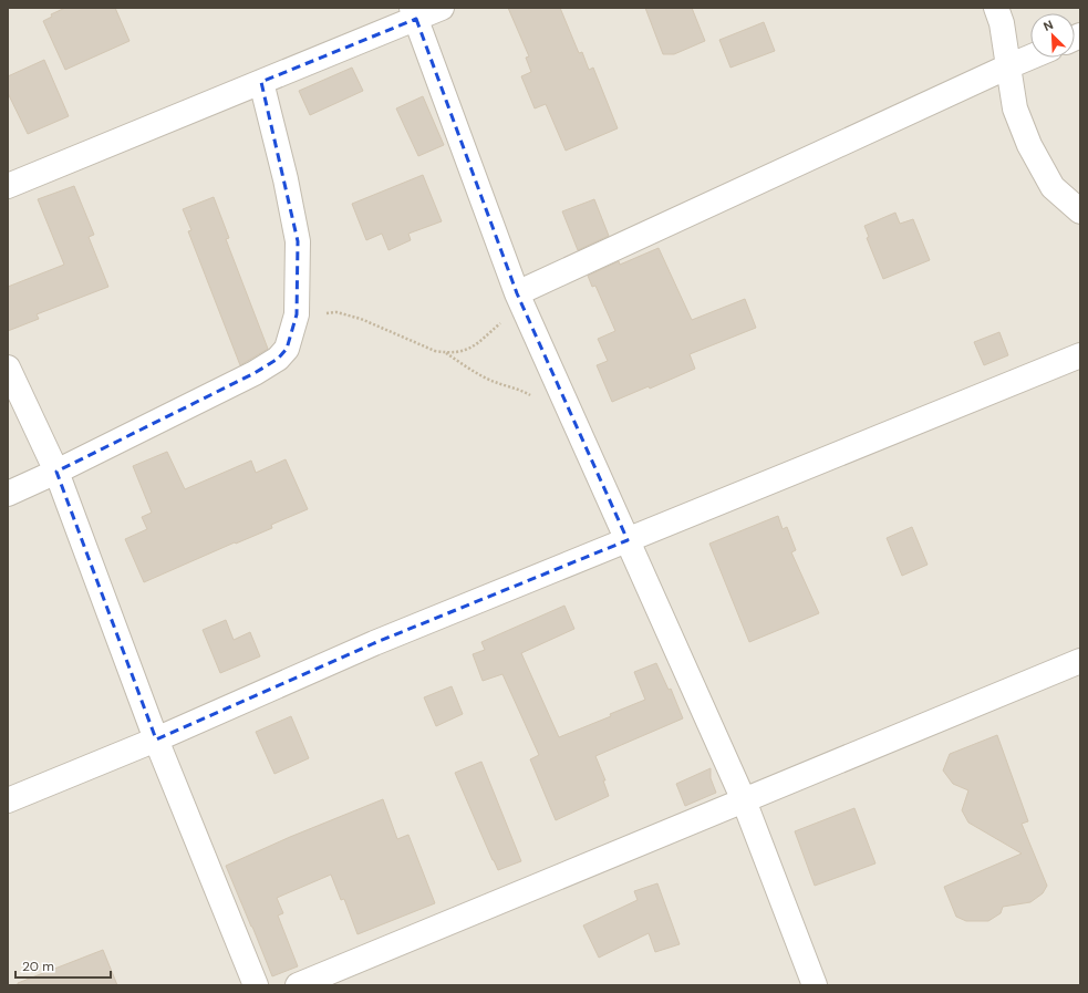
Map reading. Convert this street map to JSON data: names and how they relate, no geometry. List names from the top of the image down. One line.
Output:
{"scale_bar":"20 m","north":"top left"}
